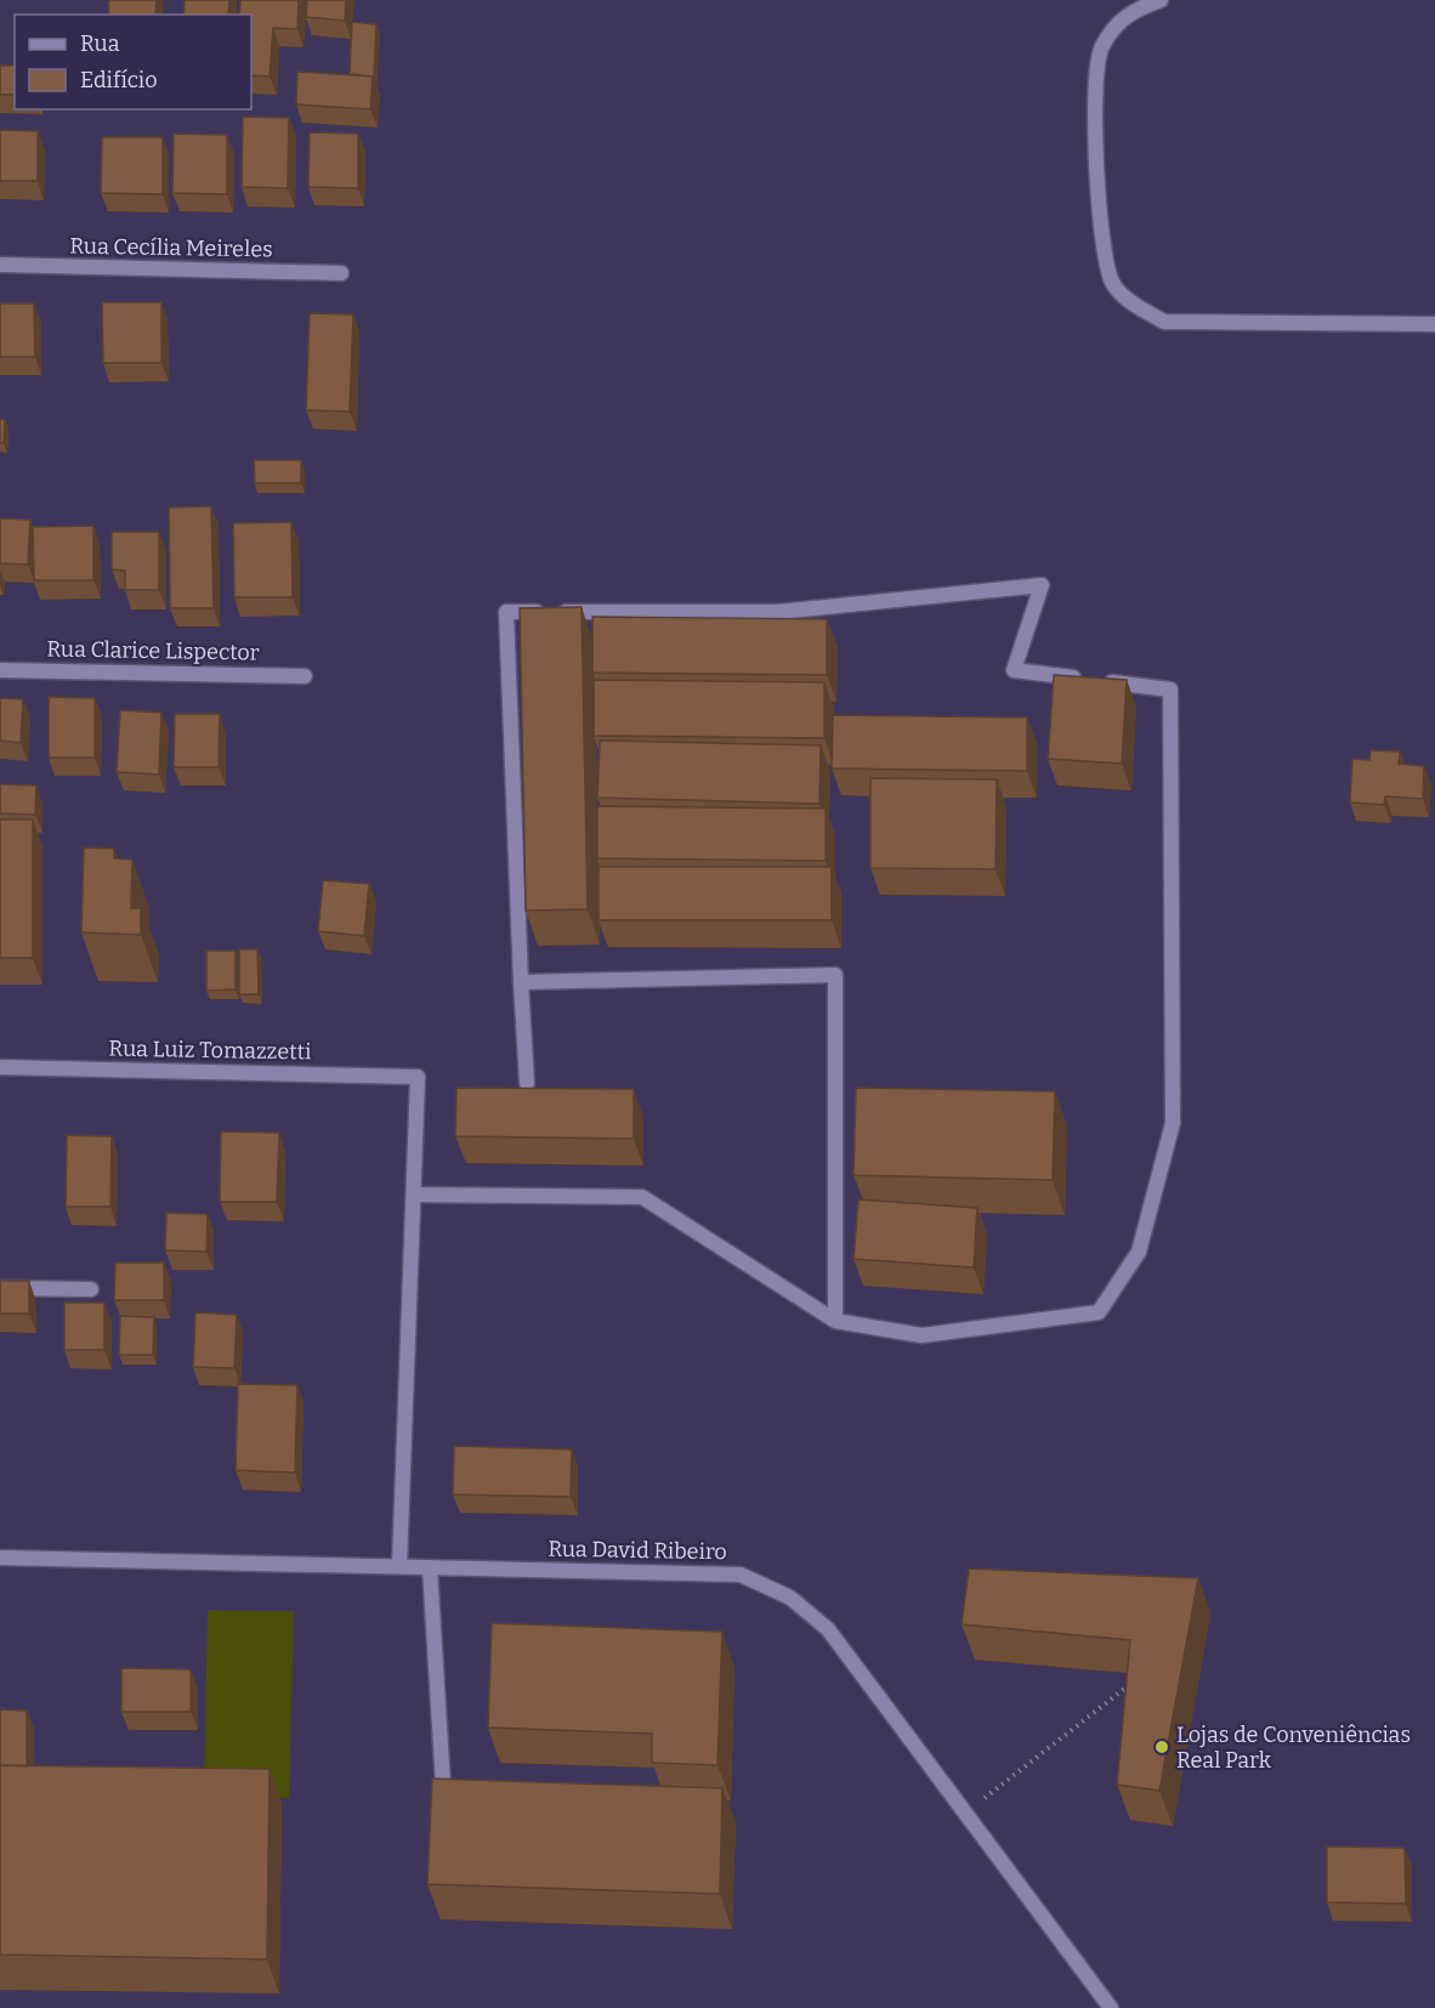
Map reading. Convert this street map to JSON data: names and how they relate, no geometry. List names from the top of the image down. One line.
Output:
{"streets":{"street":["Rua Cecília Meireles","Rua Clarice Lispector","Rua Luiz Tomazzetti","Rua David Ribeiro"]},"places":["Lojas de Conveniências Real Park"],"legend":["Rua","Edifício"]}
